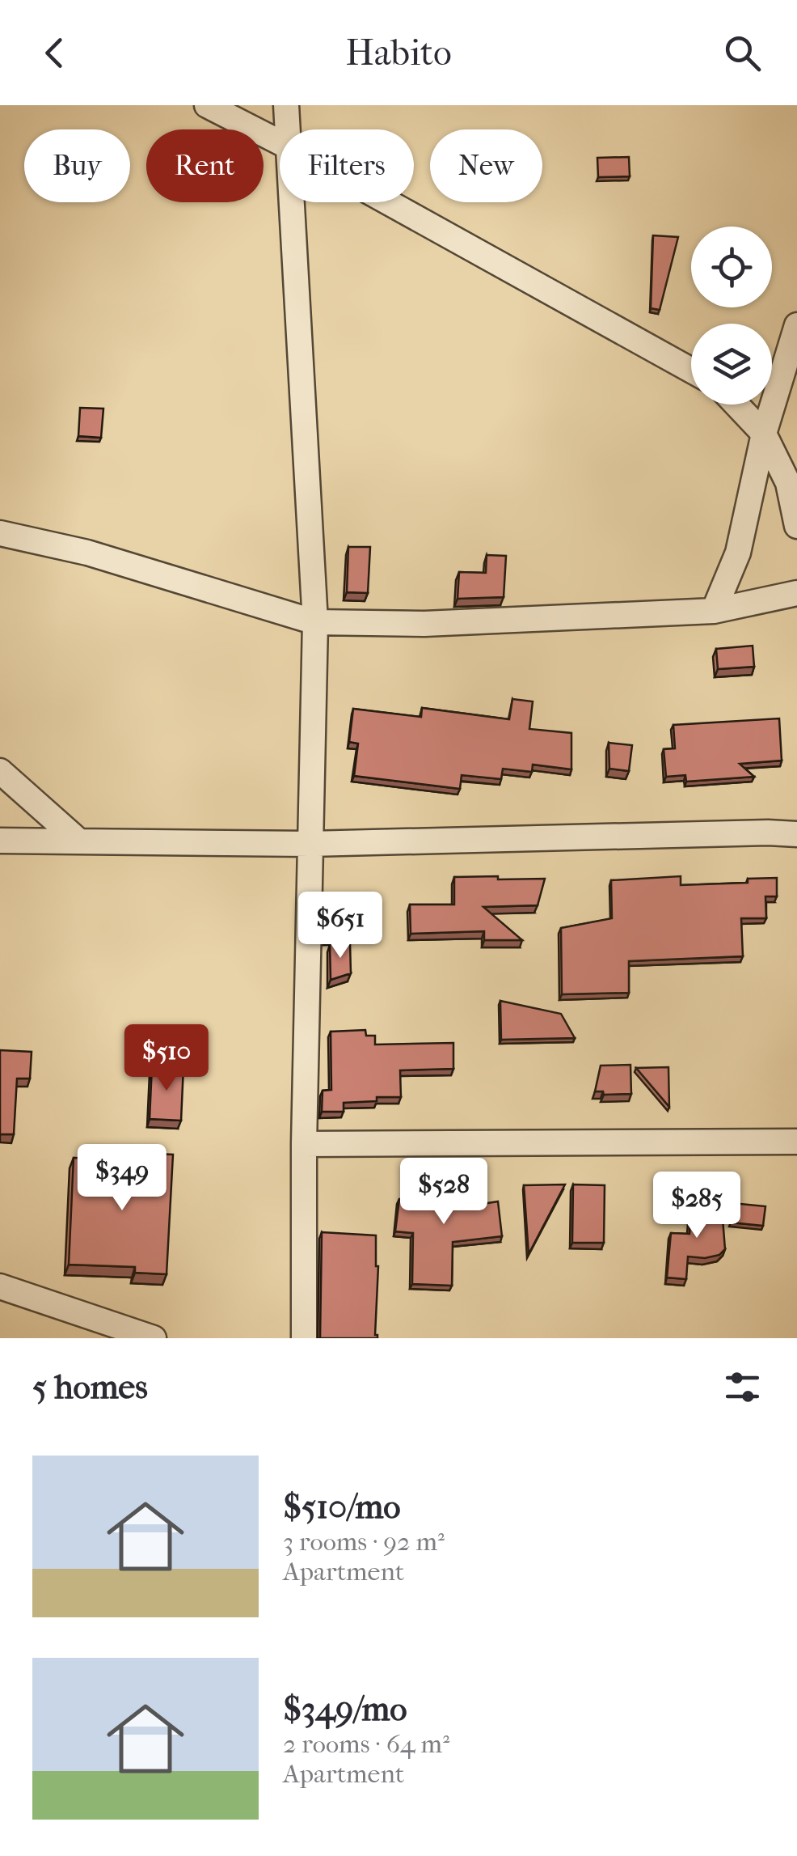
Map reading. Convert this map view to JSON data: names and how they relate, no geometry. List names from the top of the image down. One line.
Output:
{"page":{"header":"Habito","chip":["Buy","Rent","Filters","New"],"price":["$651","$510","$349","$528","$285"],"heading":"5 homes","list":[{"name":"$510/mo","note":"3 rooms · 92 m² · Apartment"},{"name":"$349/mo","note":"2 rooms · 64 m² · Apartment"}]}}
